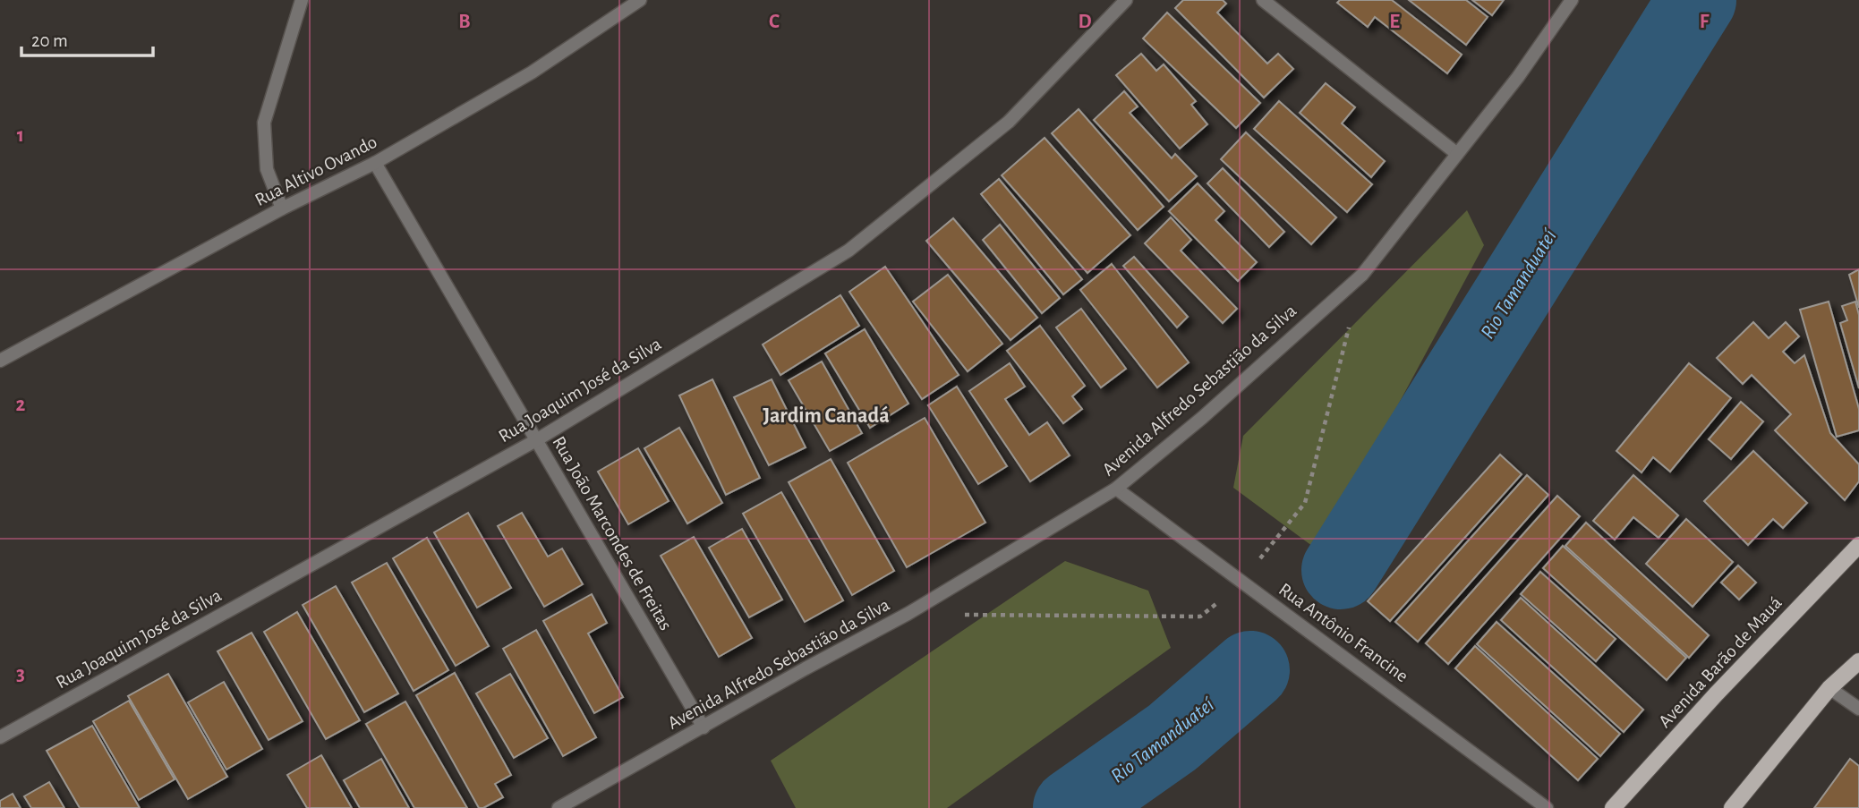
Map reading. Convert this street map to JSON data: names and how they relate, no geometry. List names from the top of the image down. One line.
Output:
{"streets":{"main road":["Avenida Barão de Mauá"],"street":["Rua Altivo Ovando","Rua Joaquim José da Silva","Avenida Alfredo Sebastião da Silva","Rua João Marcondes de Freitas","Rua Antônio Francine"]},"crossings":[["Rua Altivo Ovando","Rua João Marcondes de Freitas"],["Rua Joaquim José da Silva","Rua João Marcondes de Freitas"],["Avenida Alfredo Sebastião da Silva","Rua João Marcondes de Freitas"],["Avenida Alfredo Sebastião da Silva","Rua Antônio Francine"]],"districts":["Jardim Canadá"],"water":["Rio Tamanduateí"],"scale_bar":"20 m","grid":{"columns":["B","C","D","E","F"],"rows":["1","2","3"]}}
